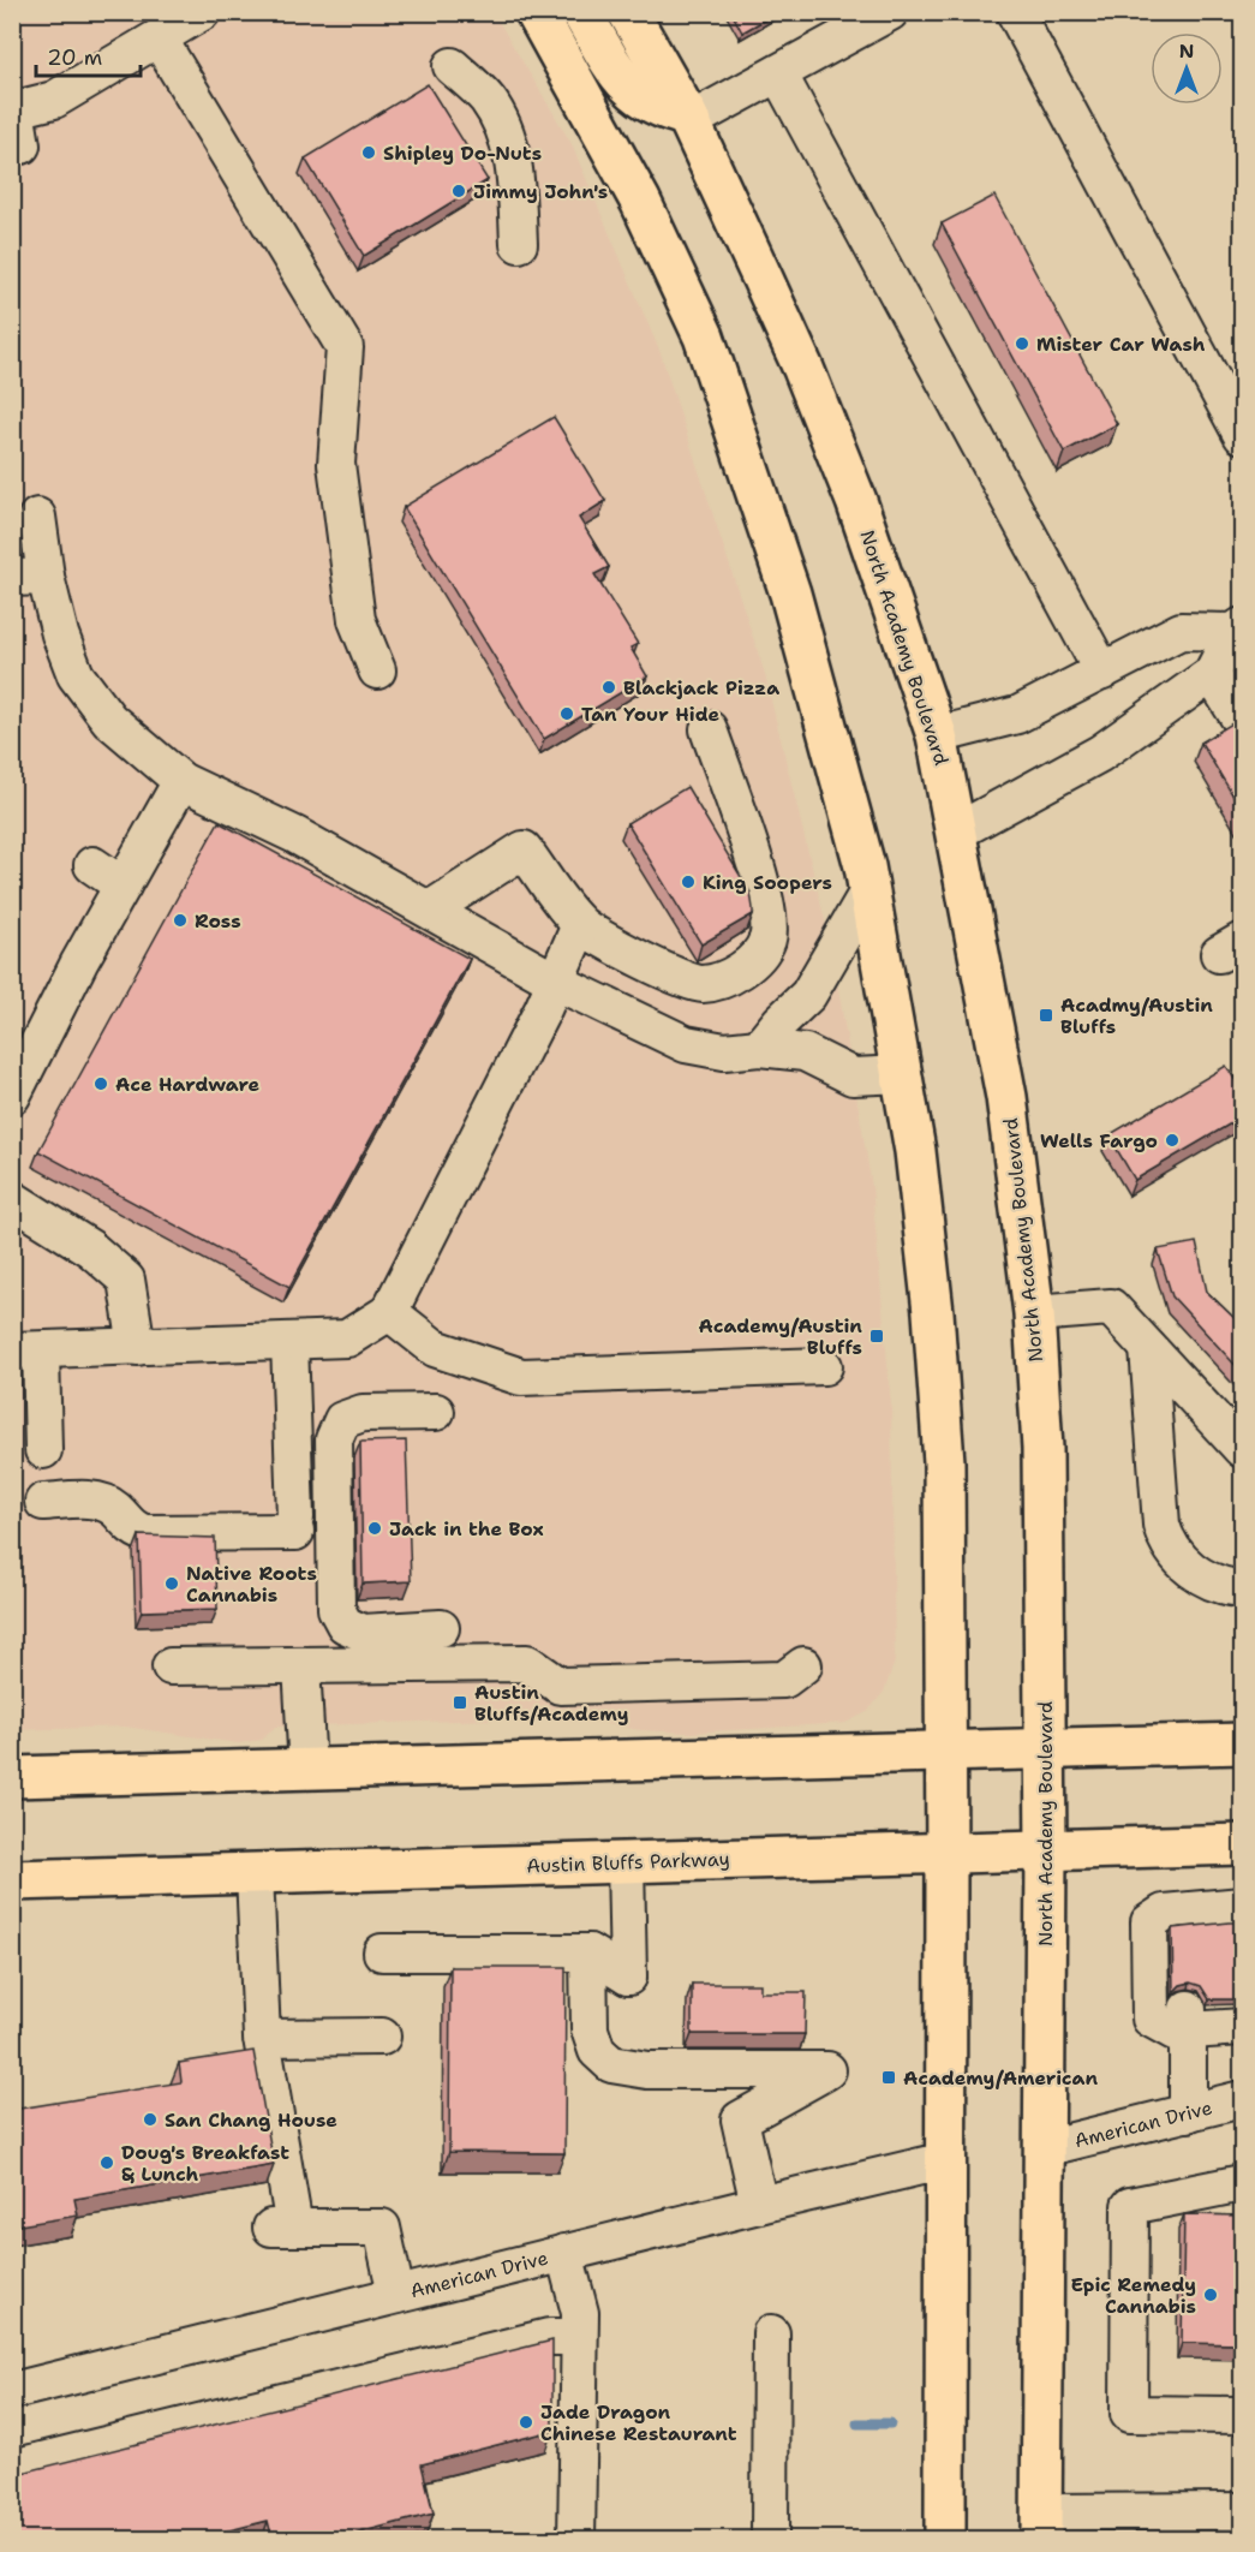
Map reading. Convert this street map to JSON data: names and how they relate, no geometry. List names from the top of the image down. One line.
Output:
{"streets":{"main road":["North Academy Boulevard","Austin Bluffs Parkway"],"street":["American Drive"]},"crossings":[["North Academy Boulevard","Austin Bluffs Parkway"],["North Academy Boulevard","American Drive"]],"places":{"other":["Shipley Do-Nuts","Jimmy John's","Mister Car Wash","Blackjack Pizza","Tan Your Hide","King Soopers","Ross","Ace Hardware","Wells Fargo","Jack in the Box","Native Roots Cannabis","San Chang House","Doug's Breakfast & Lunch","Epic Remedy Cannabis","Jade Dragon Chinese Restaurant"],"transit":["Acadmy/Austin Bluffs","Academy/Austin Bluffs","Austin Bluffs/Academy","Academy/American"]},"scale_bar":"20 m","north":"top"}
